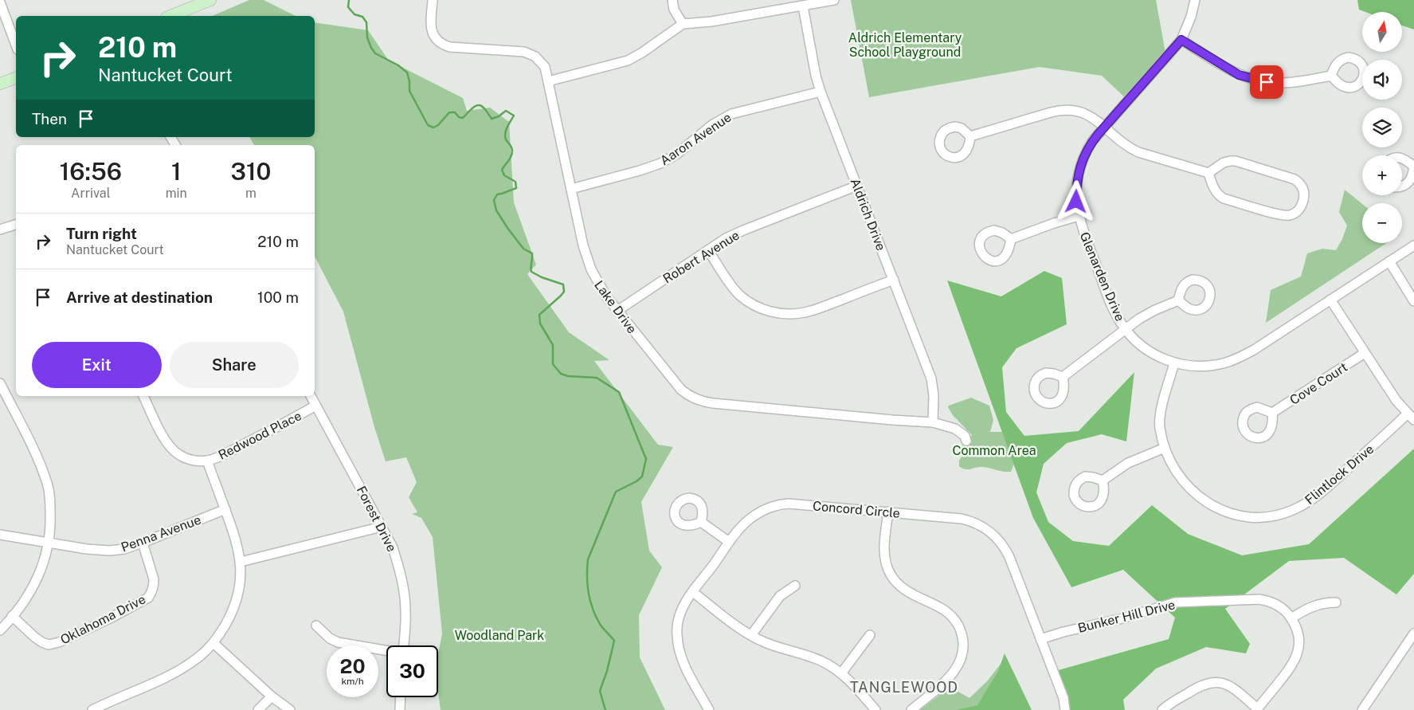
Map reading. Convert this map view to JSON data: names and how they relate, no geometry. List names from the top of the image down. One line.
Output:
{"streets":{"street":["Aaron Avenue","Aldrich Drive","Robert Avenue","Glenarden Drive","Lake Drive","Cove Court","Redwood Place","Flintlock Drive","Concord Circle","Forest Drive","Penna Avenue","Bunker Hill Drive","Oklahoma Drive"]},"crossings":[["Aaron Avenue","Aldrich Drive"],["Aaron Avenue","Lake Drive"],["Aldrich Drive","Robert Avenue"],["Aldrich Drive","Lake Drive"],["Robert Avenue","Lake Drive"],["Glenarden Drive","Flintlock Drive"],["Redwood Place","Forest Drive"],["Concord Circle","Bunker Hill Drive"],["Penna Avenue","Oklahoma Drive"]],"districts":["TANGLEWOOD"],"parks":["Aldrich Elementary School Playground","Common Area","Woodland Park"],"north":"top","page":{"map_buttons":["+","−"],"turn":["210 m","Nantucket Court"],"then":"Then","eta":["16:56","Arrival","1","min","310","m"],"list":[{"name":"Turn right","note":"Nantucket Court","value":"210 m"},{"name":"Arrive at destination","value":"100 m"}],"buttons":["Exit","Share"],"speed":"20 km/h","limit":"30"}}
